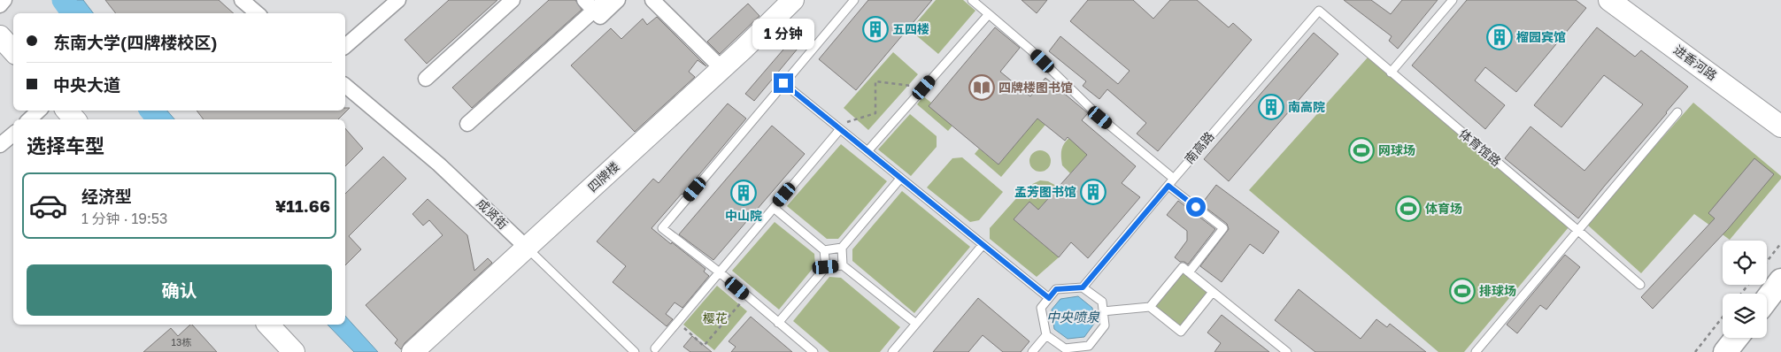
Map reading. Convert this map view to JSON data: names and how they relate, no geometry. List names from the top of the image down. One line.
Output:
{"streets":{"street":["进香河路","四牌楼","成贤街"],"lane":["南高路","体育馆路"]},"crossings":[["南高路","体育馆路"],["四牌楼","成贤街"]],"water":["中央喷泉"],"parks":["樱花"],"places":{"building":["五四楼","榴园宾馆","南高院","孟芳图书馆","中山院"],"library":["四牌楼图书馆"],"sports":["网球场","体育场","排球场"]},"house_numbers":["13栋"],"page":{"banner":["东南大学(四牌楼校区)","中央大道"],"bubble":"1 分钟","heading":"选择车型","list":[{"name":"经济型","note":"1 分钟 · 19:53","value":"¥11.66"}],"buttons":"确认"}}
